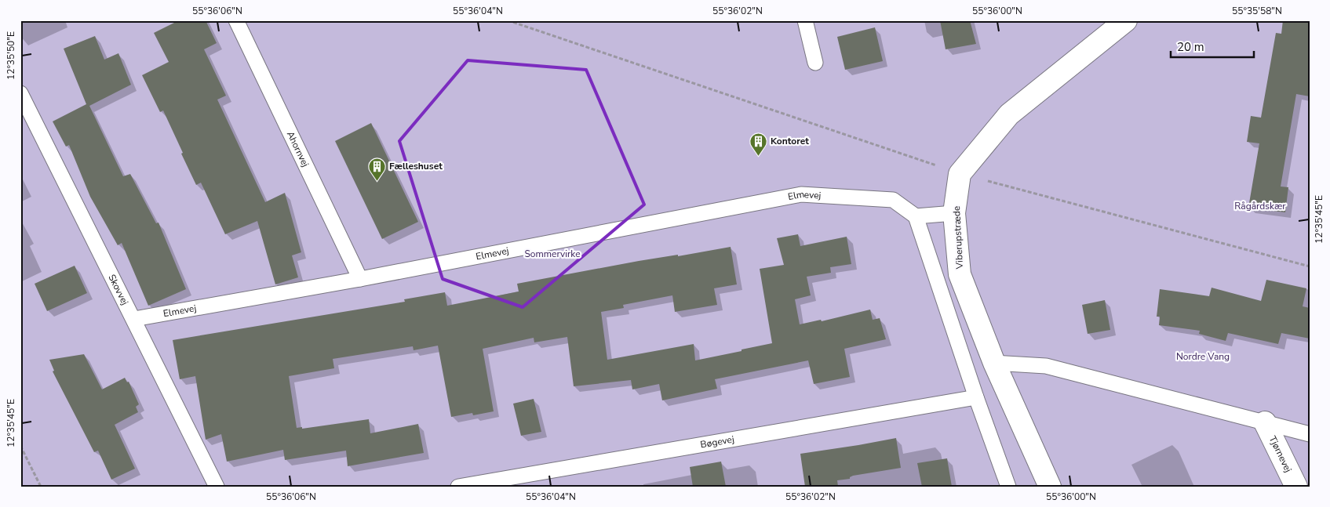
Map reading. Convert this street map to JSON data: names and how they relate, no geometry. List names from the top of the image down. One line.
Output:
{"streets":{"street":["Viberupstræde","Tjørnevej"],"lane":["Ahornvej","Elmevej","Skovvej","Bøgevej"]},"crossings":[["Ahornvej","Elmevej"],["Elmevej","Skovvej"]],"parks":["Rågårdskær","Sommervirke","Nordre Vang"],"places":{"building":["Kontoret","Fælleshuset"]},"scale_bar":"20 m","coordinates":["55°36'06\"N","55°36'04\"N","55°36'02\"N","55°36'00\"N","55°35'58\"N","12°35'50\"E","12°35'45\"E"]}
